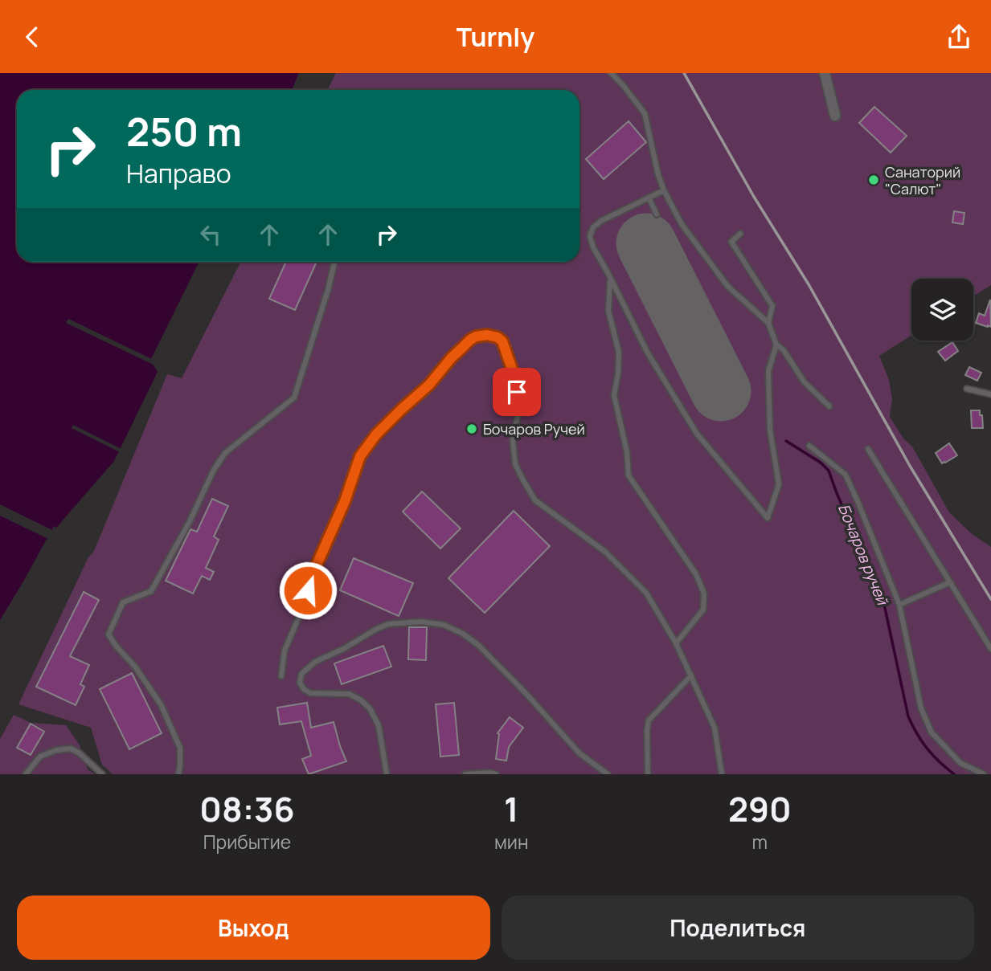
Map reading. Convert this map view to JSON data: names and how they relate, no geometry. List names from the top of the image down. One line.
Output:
{"water":["Бочаров ручей"],"places":["Санаторий \"Салют\"","Бочаров Ручей"],"page":{"header":"Turnly","turn":["250 m","Направо"],"eta":["08:36","Прибытие","1","мин","290","m"],"buttons":["Выход","Поделиться"]}}
